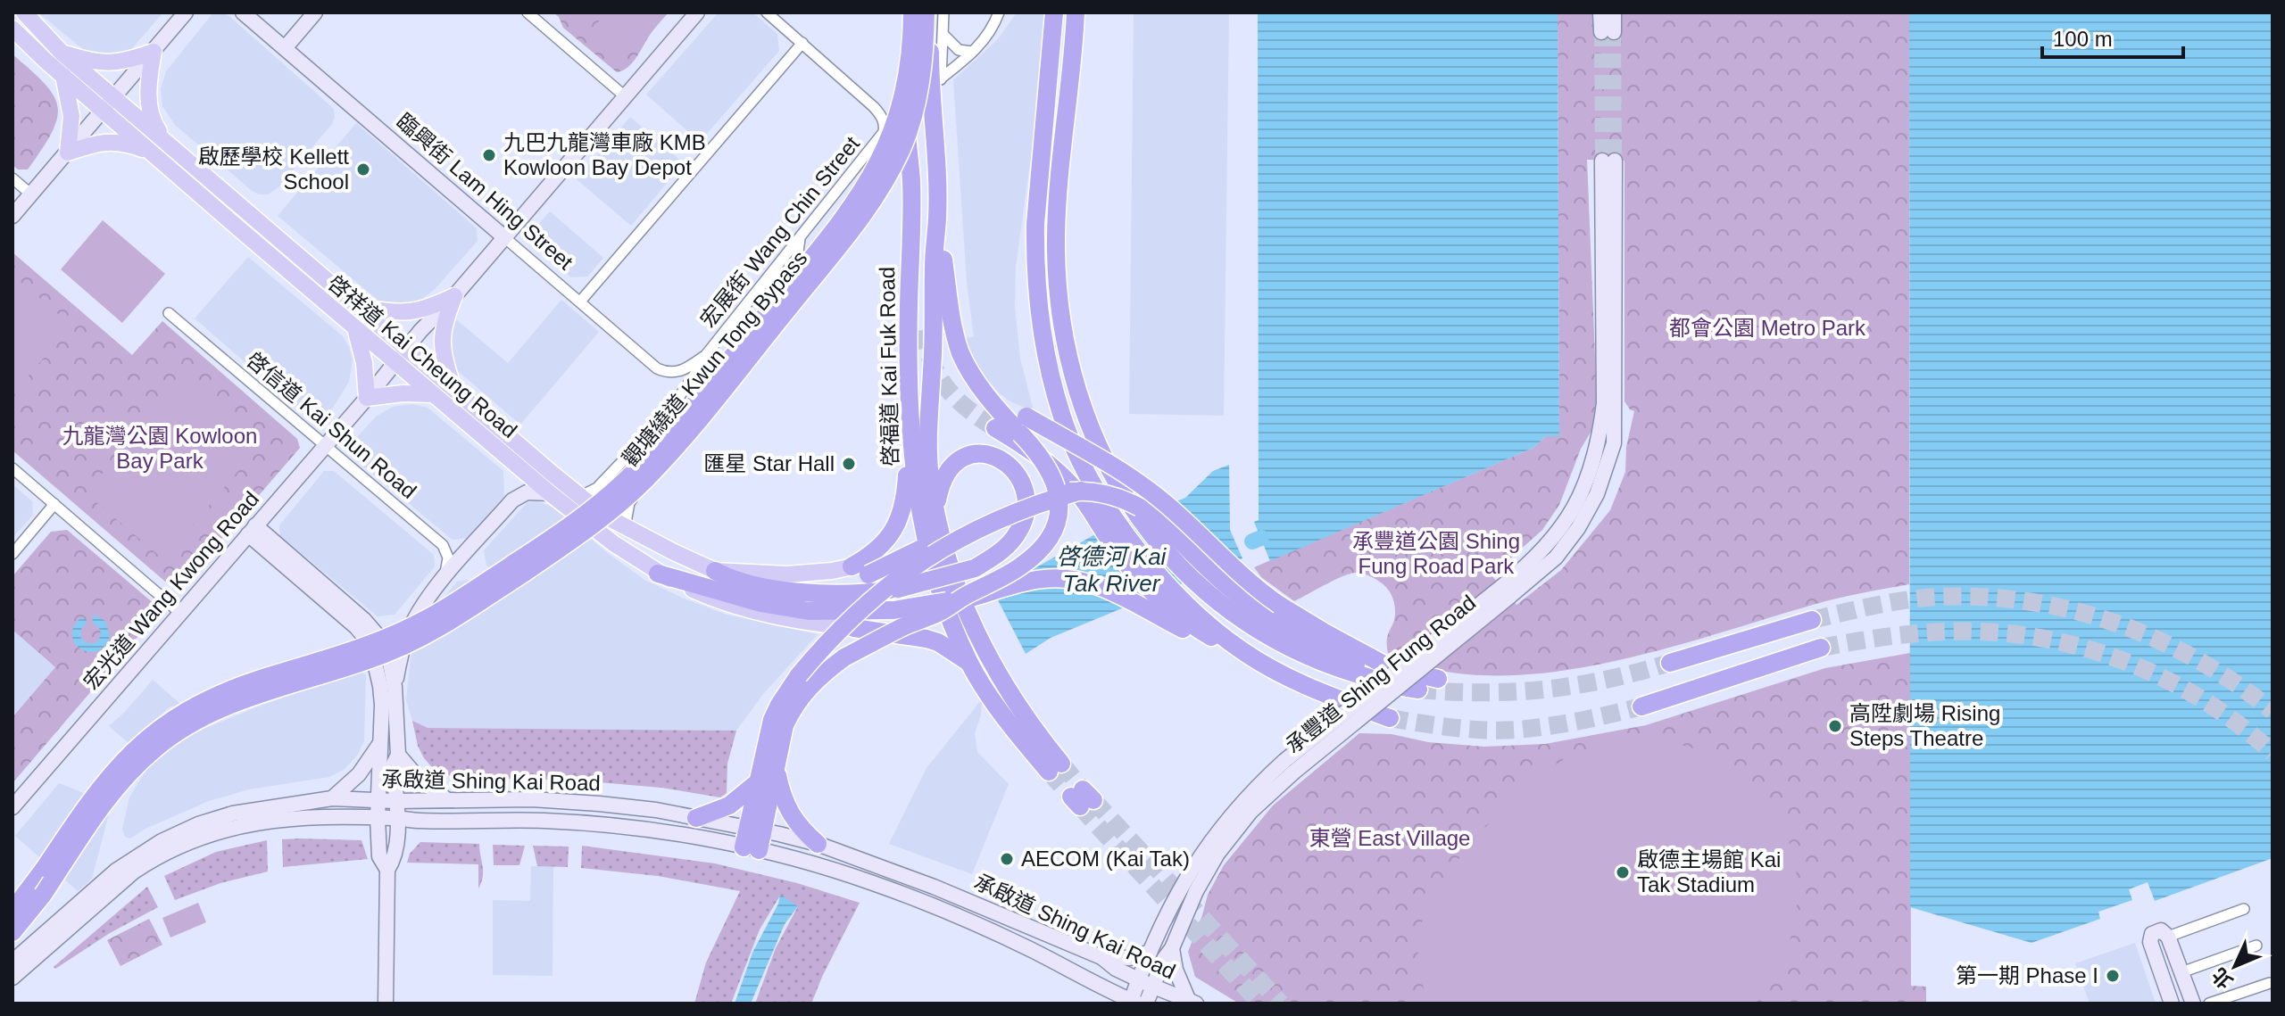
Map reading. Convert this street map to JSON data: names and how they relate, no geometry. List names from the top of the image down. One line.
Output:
{"streets":{"highway":["觀塘繞道 Kwun Tong Bypass","啓福道 Kai Fuk Road"],"main road":["臨興街 Lam Hing Street","啓祥道 Kai Cheung Road","宏光道 Wang Kwong Road","承豐道 Shing Fung Road","承啟道 Shing Kai Road"],"street":["宏展街 Wang Chin Street","啓信道 Kai Shun Road"]},"crossings":[["臨興街 Lam Hing Street","宏展街 Wang Chin Street"],["臨興街 Lam Hing Street","宏光道 Wang Kwong Road"],["宏展街 Wang Chin Street","啓祥道 Kai Cheung Road"],["啓祥道 Kai Cheung Road","宏光道 Wang Kwong Road"],["觀塘繞道 Kwun Tong Bypass","啓福道 Kai Fuk Road"],["啓信道 Kai Shun Road","宏光道 Wang Kwong Road"],["承豐道 Shing Fung Road","承啟道 Shing Kai Road"]],"water":["啓德河 Kai Tak River"],"parks":["都會公園 Metro Park","九龍灣公園 Kowloon Bay Park","承豐道公園 Shing Fung Road Park","東營 East Village"],"places":["九巴九龍灣車廠 KMB Kowloon Bay Depot","啟歷學校 Kellett School","匯星 Star Hall","高陞劇場 Rising Steps Theatre","AECOM (Kai Tak)","啟德主場館 Kai Tak Stadium","第一期 Phase I"],"scale_bar":"100 m","north":"bottom left"}
